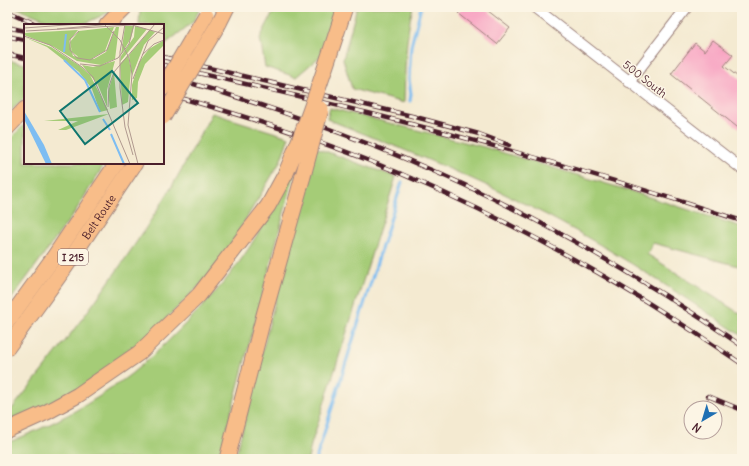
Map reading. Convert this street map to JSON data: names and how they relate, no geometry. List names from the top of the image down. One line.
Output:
{"streets":{"highway":["Belt Route","I 215"],"street":["500 South"]},"north":"bottom left"}
